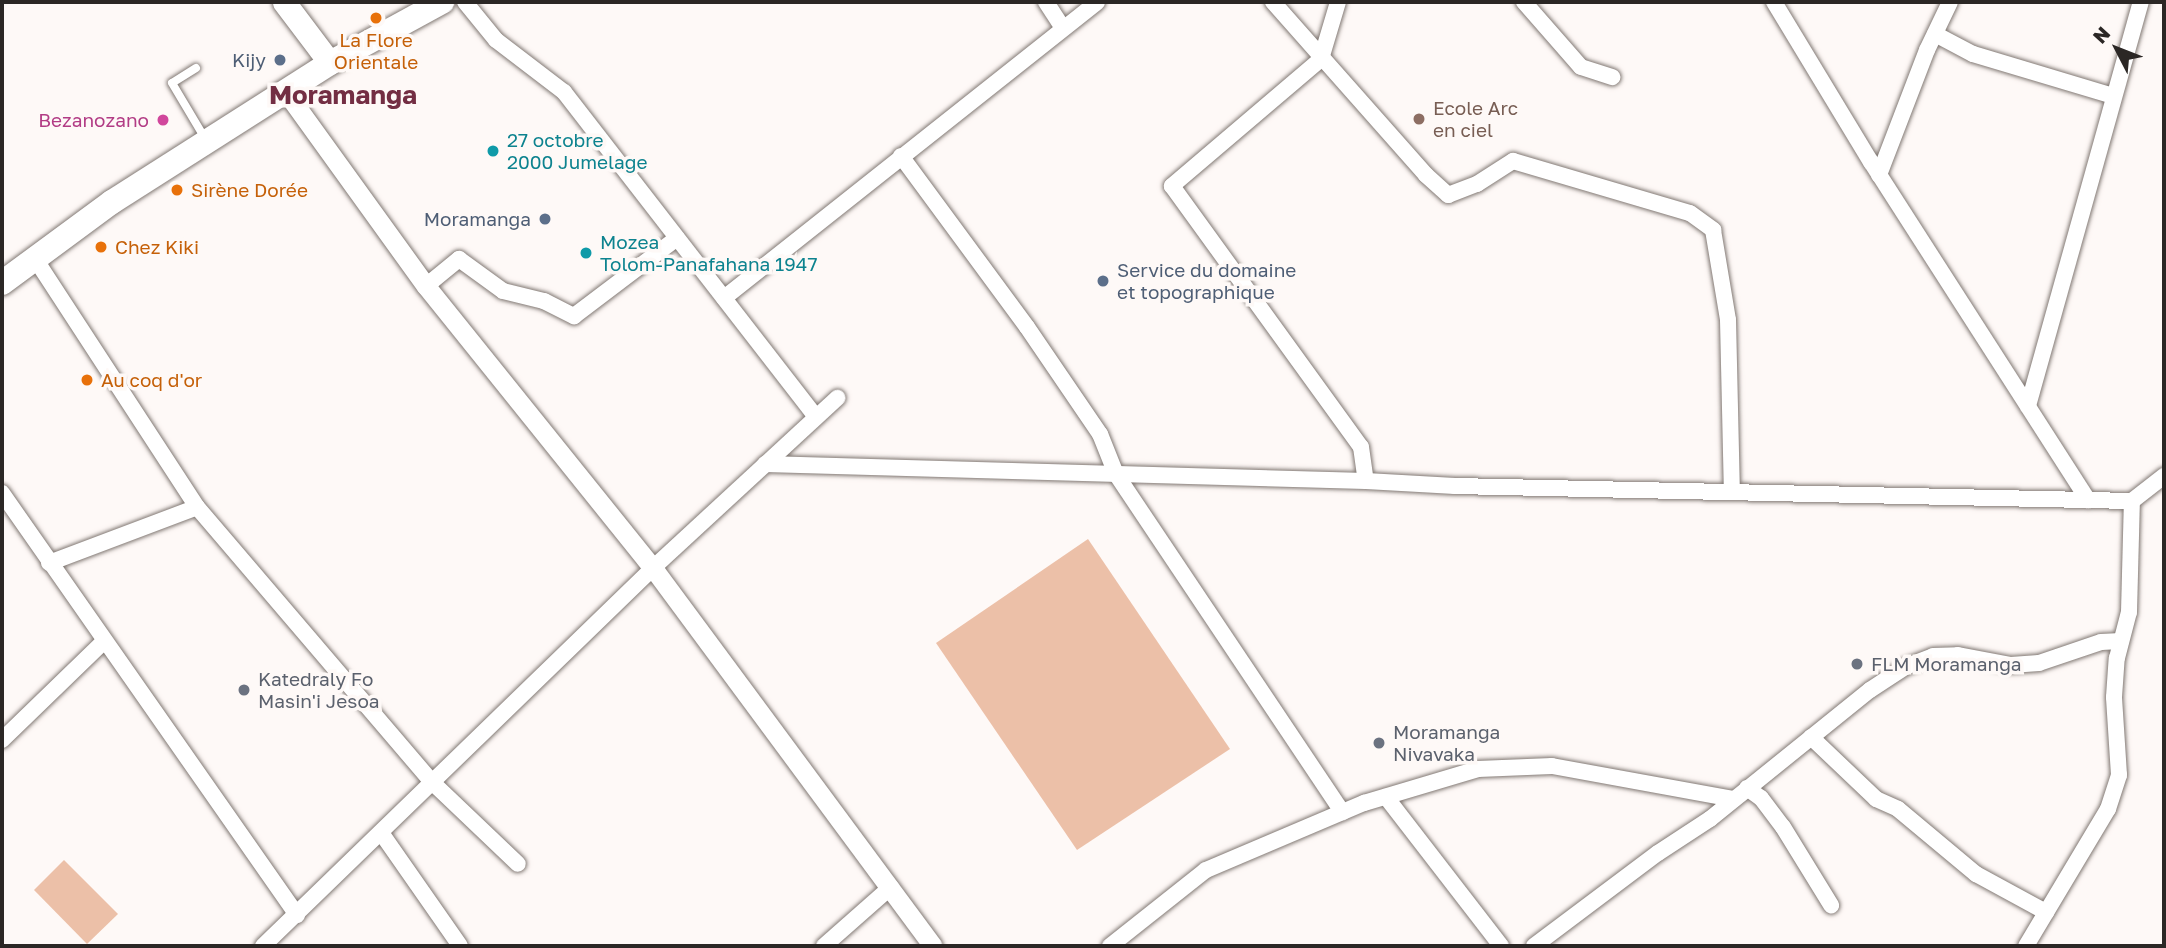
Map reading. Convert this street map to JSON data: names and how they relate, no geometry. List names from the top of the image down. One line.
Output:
{"districts":["Moramanga"],"places":["La Flore Orientale","Kijy","Ecole Arc en ciel","Bezanozano","27 octobre 2000 Jumelage","Sirène Dorée","Moramanga","Chez Kiki","Mozea Tolom-Panafahana 1947","Service du domaine et topographique","Au coq d'or","FLM Moramanga","Katedraly Fo Masin'i Jesoa","Moramanga Nivavaka"],"north":"top left"}
